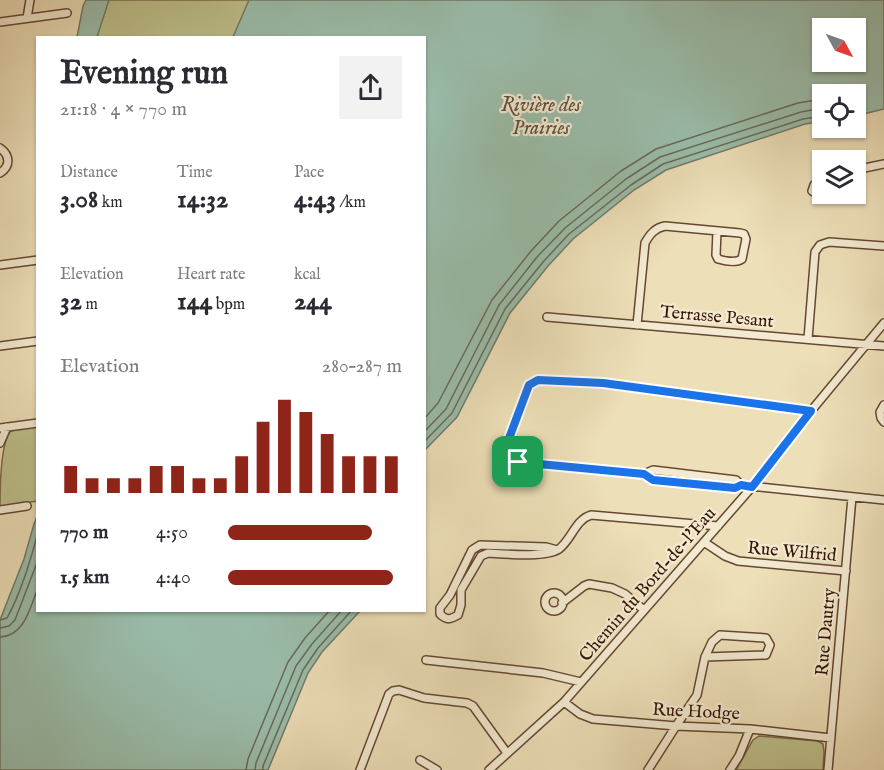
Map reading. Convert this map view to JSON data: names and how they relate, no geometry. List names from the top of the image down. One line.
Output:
{"streets":{"street":["Terrasse Pesant","Rue Wilfrid","Chemin du Bord-de-l'Eau","Rue Dautry","Rue Hodge"]},"crossings":[["Terrasse Pesant","Chemin du Bord-de-l'Eau"],["Rue Wilfrid","Chemin du Bord-de-l'Eau"],["Rue Wilfrid","Rue Dautry"],["Chemin du Bord-de-l'Eau","Rue Hodge"],["Rue Dautry","Rue Hodge"]],"water":["Rivière des Prairies"],"north":"bottom right","page":{"heading":["Evening run","21:18 · 4 × 770 m"],"stats":[["Distance","3.08 km"],["Time","14:32"],["Pace","4:43 /km"],["Elevation","32 m"],["Heart rate","144 bpm"],["kcal","244"]],"chart":["Elevation","280–287 m"],"list":[{"name":"770 m","note":"4:50"},{"name":"1.5 km","note":"4:40"}]}}
